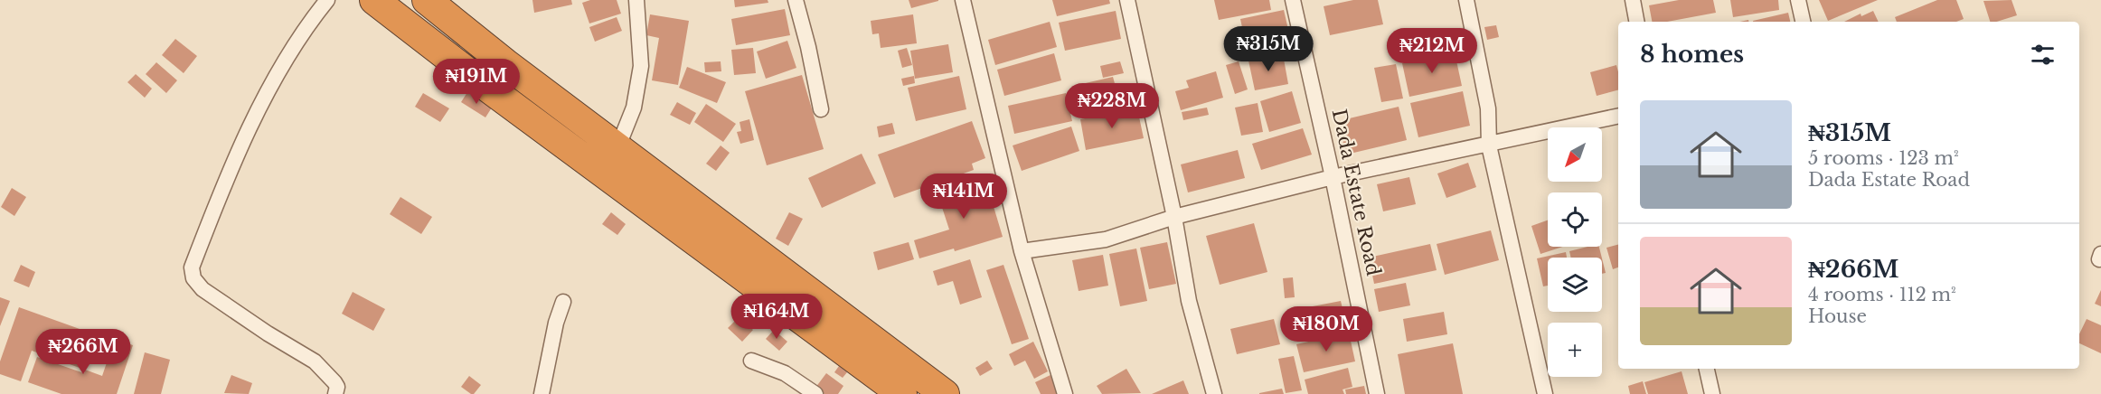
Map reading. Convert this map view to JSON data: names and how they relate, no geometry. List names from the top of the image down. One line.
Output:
{"streets":{"street":["Dada Estate Road"]},"north":"bottom left","page":{"heading":"8 homes","price":["₦315M","₦212M","₦191M","₦228M","₦141M","₦164M","₦180M","₦266M"],"list":[{"name":"₦315M","note":"5 rooms · 123 m² · Dada Estate Road"},{"name":"₦266M","note":"4 rooms · 112 m² · House"}],"map_buttons":"+"}}
